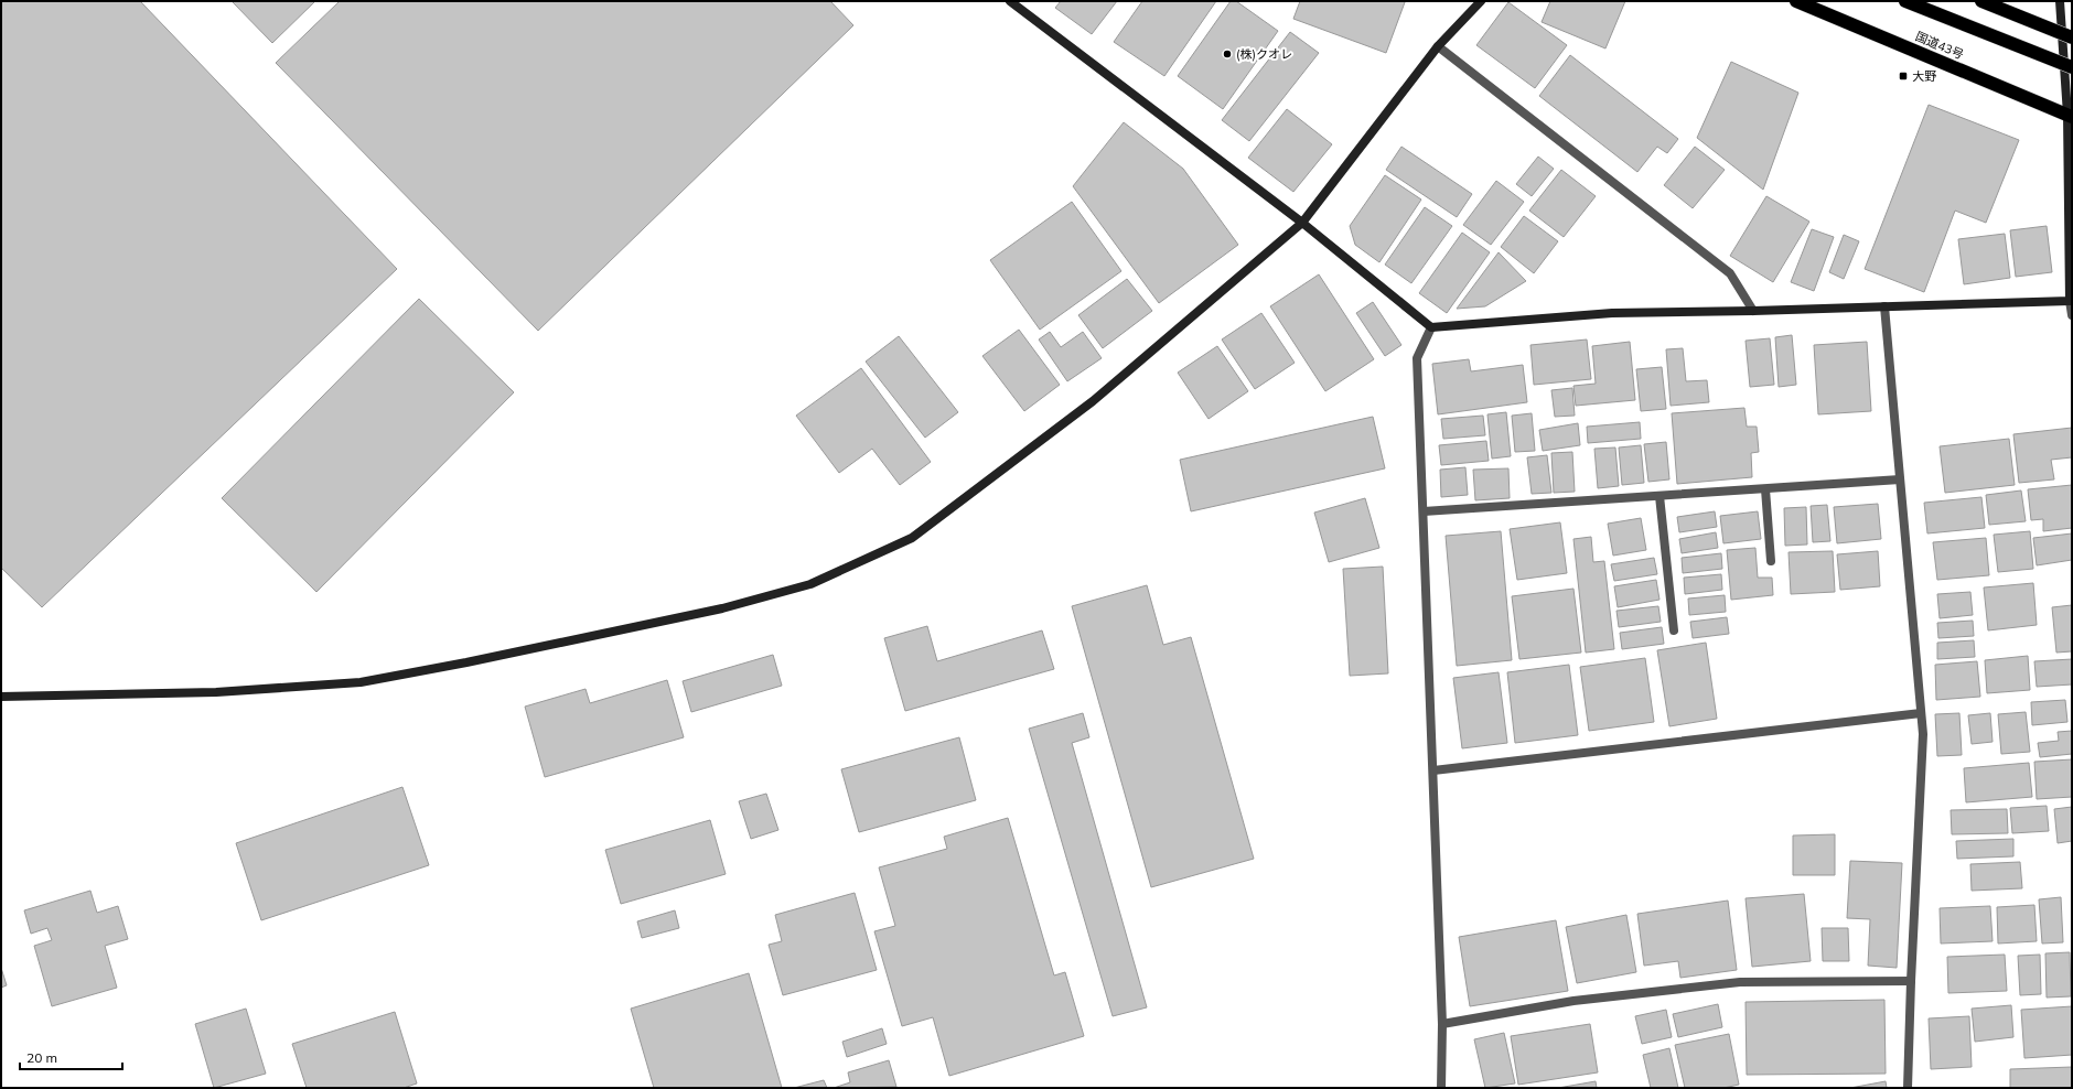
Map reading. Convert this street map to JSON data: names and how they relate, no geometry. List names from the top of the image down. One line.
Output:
{"streets":{"highway":["国道43号"]},"places":{"other":["(株)クオレ"],"transit":["大野"]},"scale_bar":"20 m"}
